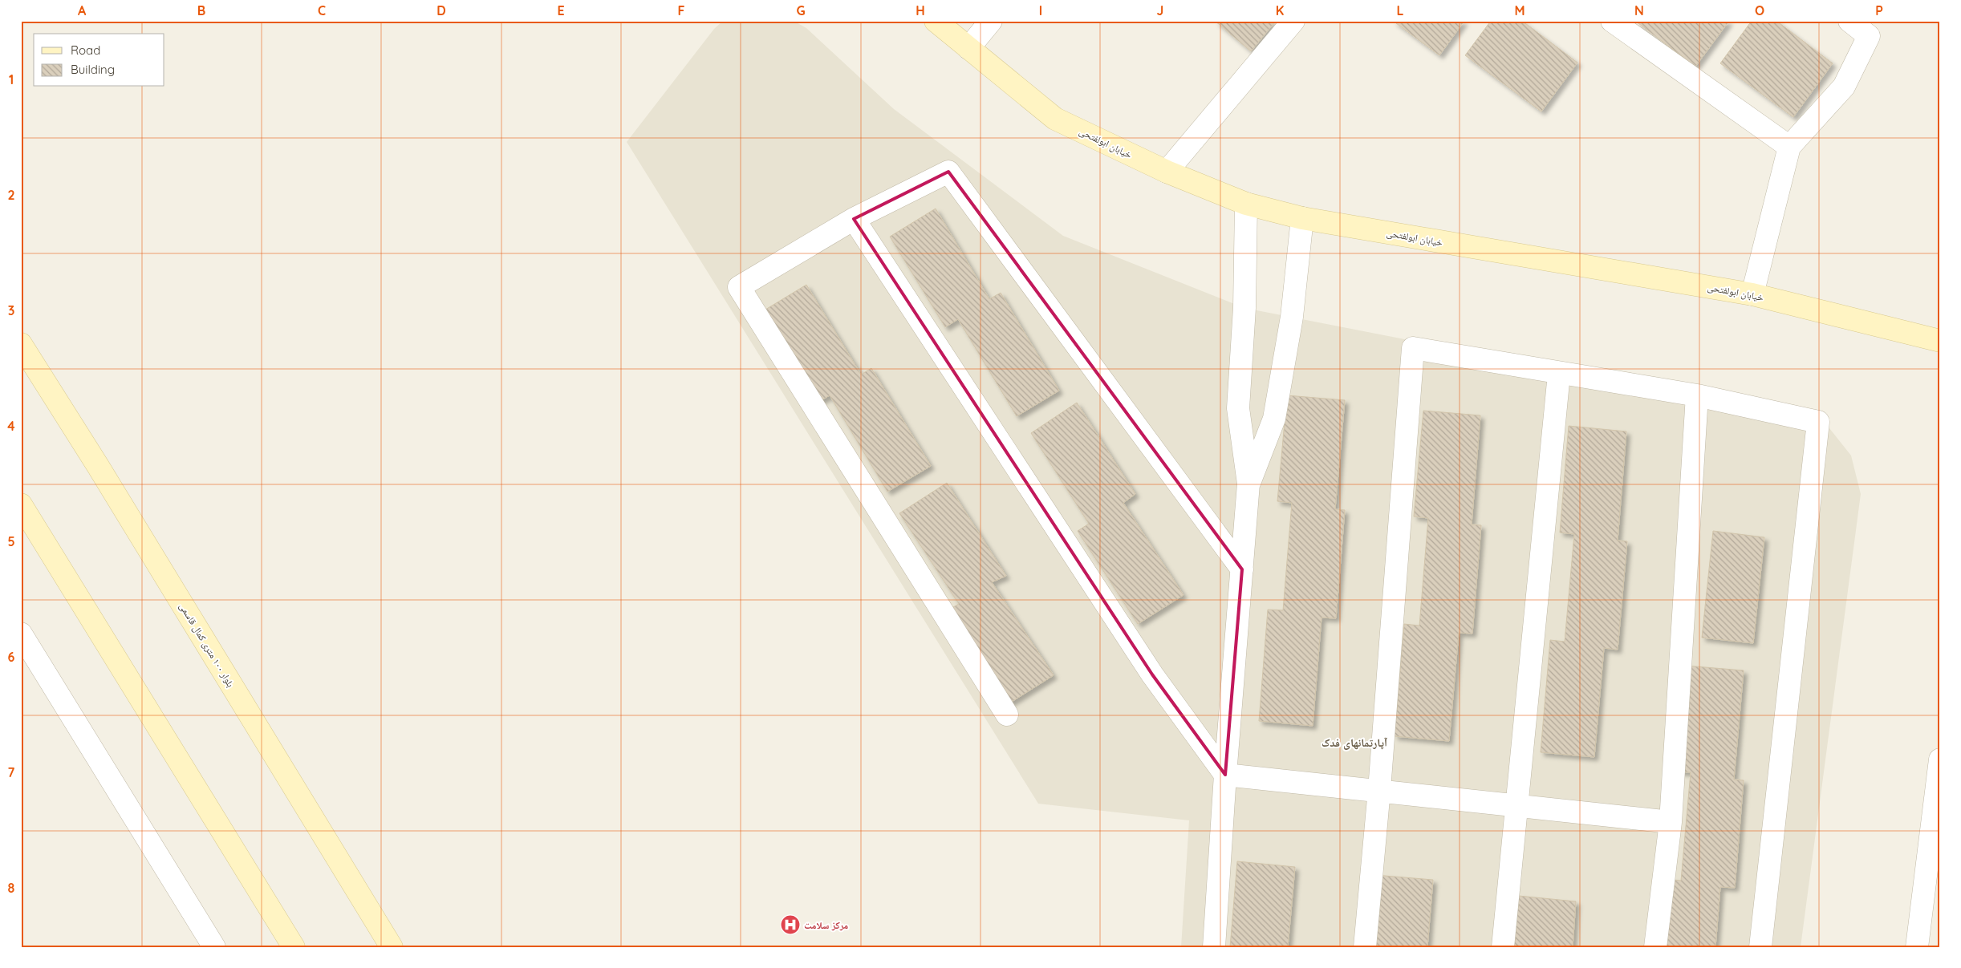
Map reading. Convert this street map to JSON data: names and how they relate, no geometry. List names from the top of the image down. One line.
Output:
{"streets":{"main road":["خیابان ابولفتحی","بلوار ۱۰۰ متری کمال قاسمی"]},"districts":["آپارتمانهای فدک"],"places":{"hospital":["مرکز سلامت"]},"legend":["Road","Building"],"grid":{"columns":["A","B","C","D","E","F","G","H","I","J","K","L","M","N","O","P"],"rows":["1","2","3","4","5","6","7","8"]}}
